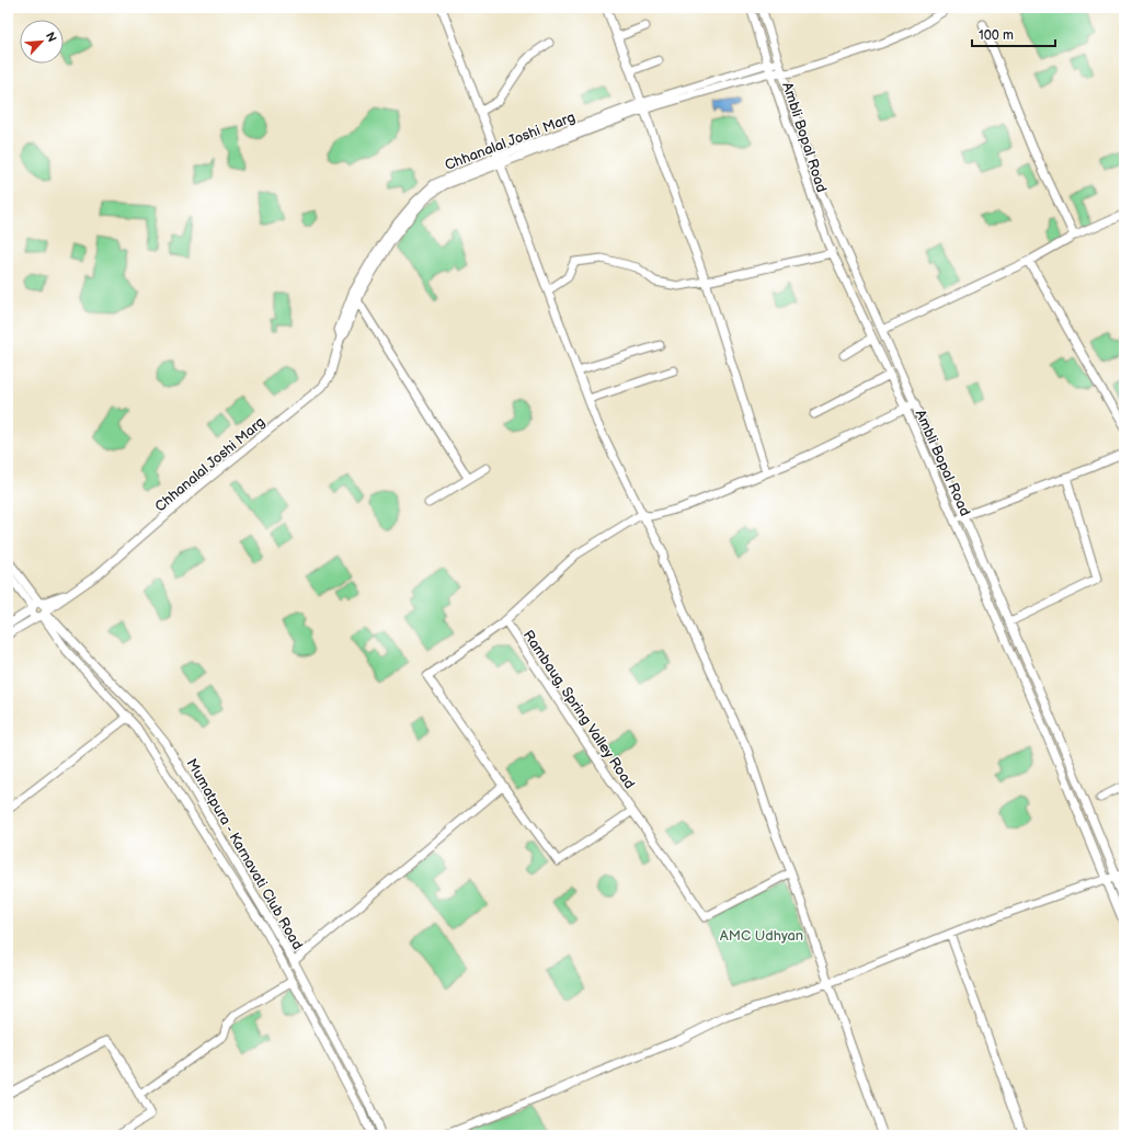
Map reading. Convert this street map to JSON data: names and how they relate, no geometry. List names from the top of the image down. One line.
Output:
{"streets":{"street":["Ambli Bopal Road","Chhanalal Joshi Marg","Rambaug, Spring Valley Road","Mumatpura - Karnavati Club Road"]},"crossings":[["Ambli Bopal Road","Chhanalal Joshi Marg"],["Chhanalal Joshi Marg","Mumatpura - Karnavati Club Road"]],"parks":["AMC Udhyan"],"scale_bar":"100 m","north":"top right"}
